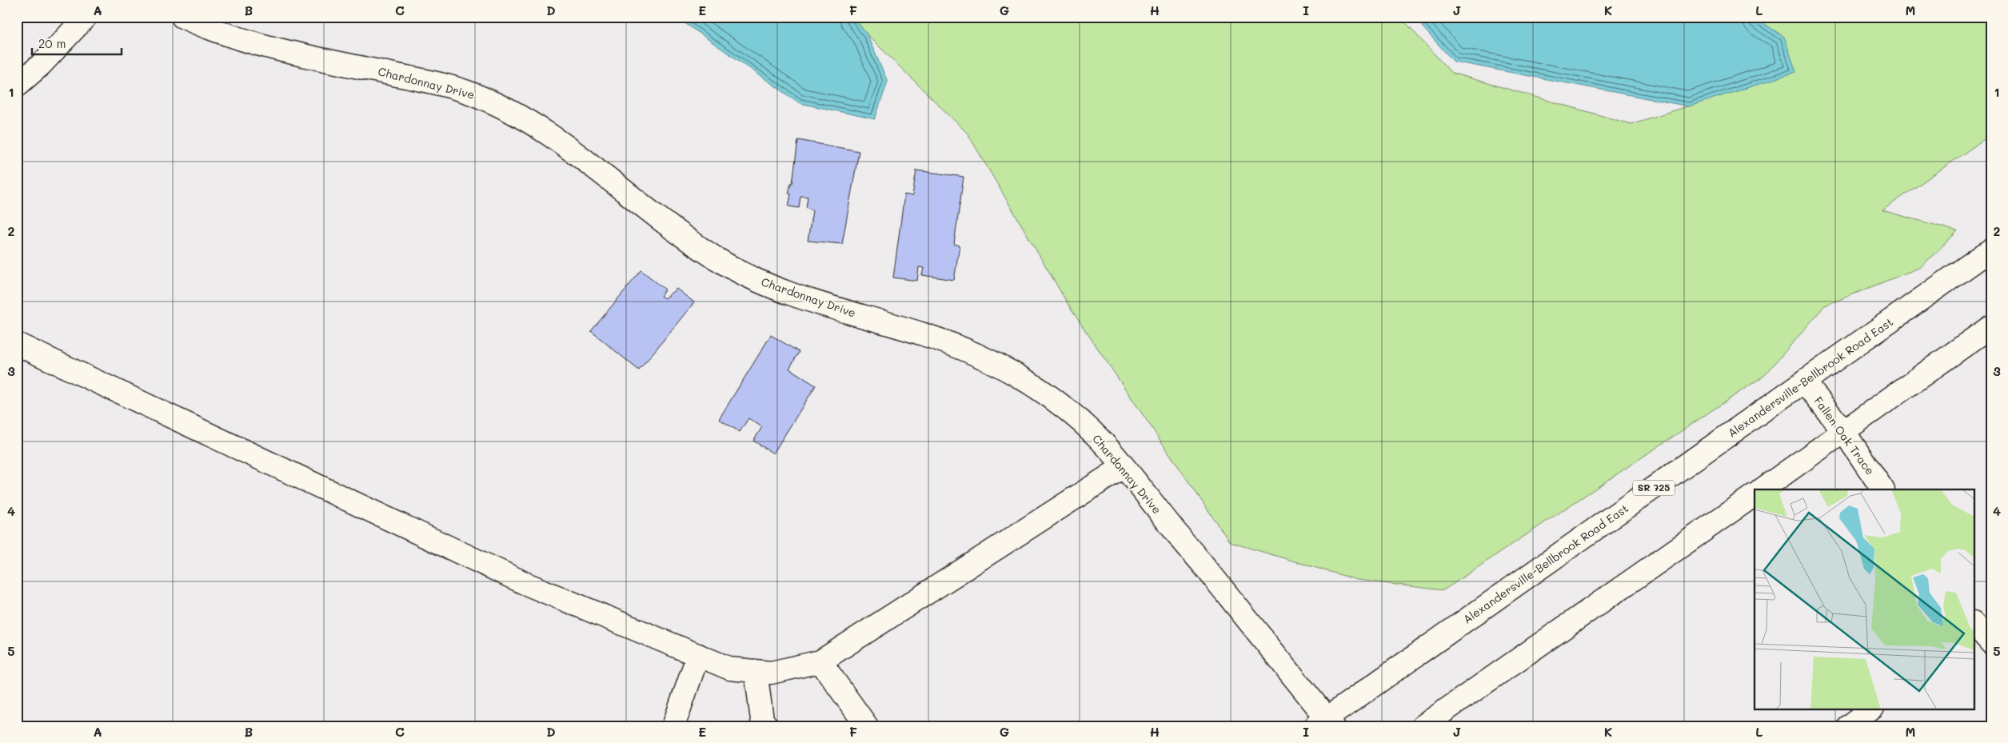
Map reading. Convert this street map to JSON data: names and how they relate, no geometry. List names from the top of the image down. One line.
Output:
{"streets":{"street":["Chardonnay Drive","Alexandersville-Bellbrook Road East","Fallen Oak Trace","SR 725"]},"crossings":[["Chardonnay Drive","Alexandersville-Bellbrook Road East"],["Alexandersville-Bellbrook Road East","Fallen Oak Trace"]],"scale_bar":"20 m","grid":{"columns":["A","B","C","D","E","F","G","H","I","J","K","L","M"],"rows":["1","2","3","4","5"]}}
